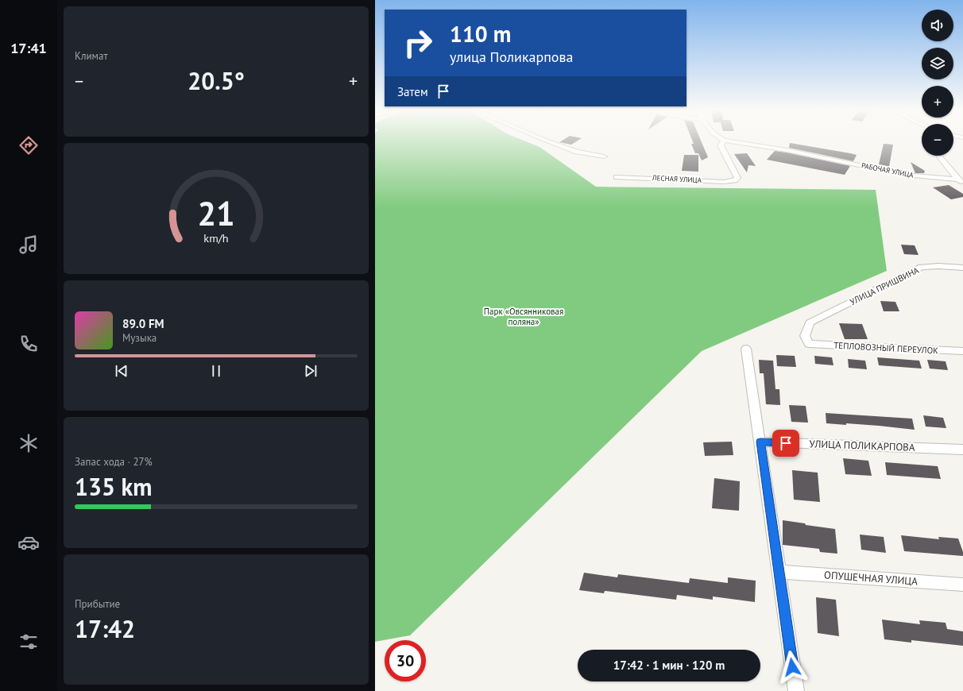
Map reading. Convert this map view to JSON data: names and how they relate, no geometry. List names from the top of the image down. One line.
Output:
{"streets":{"street":["РАБОЧАЯ УЛИЦА","ЛЕСНАЯ УЛИЦА","УЛИЦА ПРИШВИНА","ТЕПЛОВОЗНЫЙ ПЕРЕУЛОК","УЛИЦА ПОЛИКАРПОВА","ОПУШЕЧНАЯ УЛИЦА"]},"crossings":[["УЛИЦА ПРИШВИНА","ТЕПЛОВОЗНЫЙ ПЕРЕУЛОК"]],"parks":["Парк «Овсянниковая поляна»"],"page":{"tabs":"17:41","tile":["Климат",["Запас хода · 27%","135 km"],["Прибытие","17:42"]],"map_buttons":["+","−"],"turn":["110 m","улица Поликарпова"],"heat":["−","20.5°","+"],"then":"Затем","song":["89.0 FM","Музыка"],"limit":"30","trip":"17:42 · 1 мин · 120 m","gauge":["21","km/h"]}}
